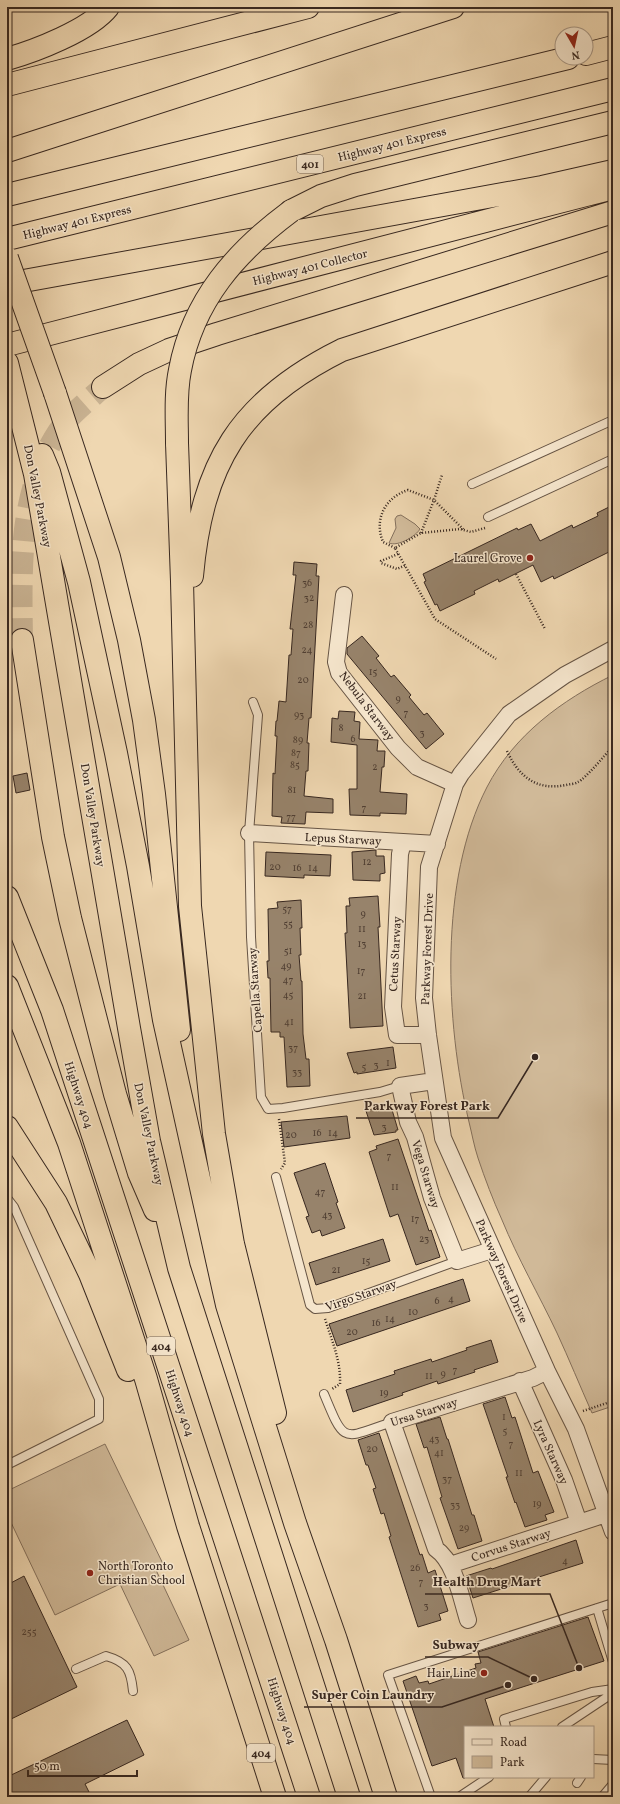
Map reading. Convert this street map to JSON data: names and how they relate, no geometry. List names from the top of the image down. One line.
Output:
{"streets":{"highway":["Highway 401 Express","401","Highway 401 Collector","Don Valley Parkway","Highway 404","404"],"street":["Nebula Starway","Lepus Starway","Parkway Forest Drive","Cetus Starway","Capella Starway","Vega Starway","Virgo Starway","Ursa Starway","Lyra Starway","Corvus Starway"]},"crossings":[["Nebula Starway","Parkway Forest Drive"],["Lepus Starway","Parkway Forest Drive"],["Lepus Starway","Cetus Starway"],["Lepus Starway","Capella Starway"],["Parkway Forest Drive","Cetus Starway"],["Parkway Forest Drive","Capella Starway"],["Parkway Forest Drive","Virgo Starway"],["Parkway Forest Drive","Ursa Starway"],["Parkway Forest Drive","Corvus Starway"],["Capella Starway","Vega Starway"],["Vega Starway","Virgo Starway"],["Ursa Starway","Lyra Starway"],["Lyra Starway","Corvus Starway"]],"places":["Laurel Grove","Parkway Forest Park","North Toronto Christian School","Health Drug Mart","Hair Line","Subway","Super Coin Laundry"],"house_numbers":["36","32","28","24","15","20","9","7","93","8","3","6","89","87","85","2","81","7","77","12","20","16","14","57","9","55","11","13","51","49","17","47","45","21","41","37","1","3","5","33","3","16","14","20","7","11","47","43","17","23","15","21","4","6","10","14","16","20","7","9","11","19","1","5","43","7","20","41","11","37","19","33","29","4","26","7","3","255"],"legend":["Road","Park"],"scale_bar":"50 m","north":"bottom"}
